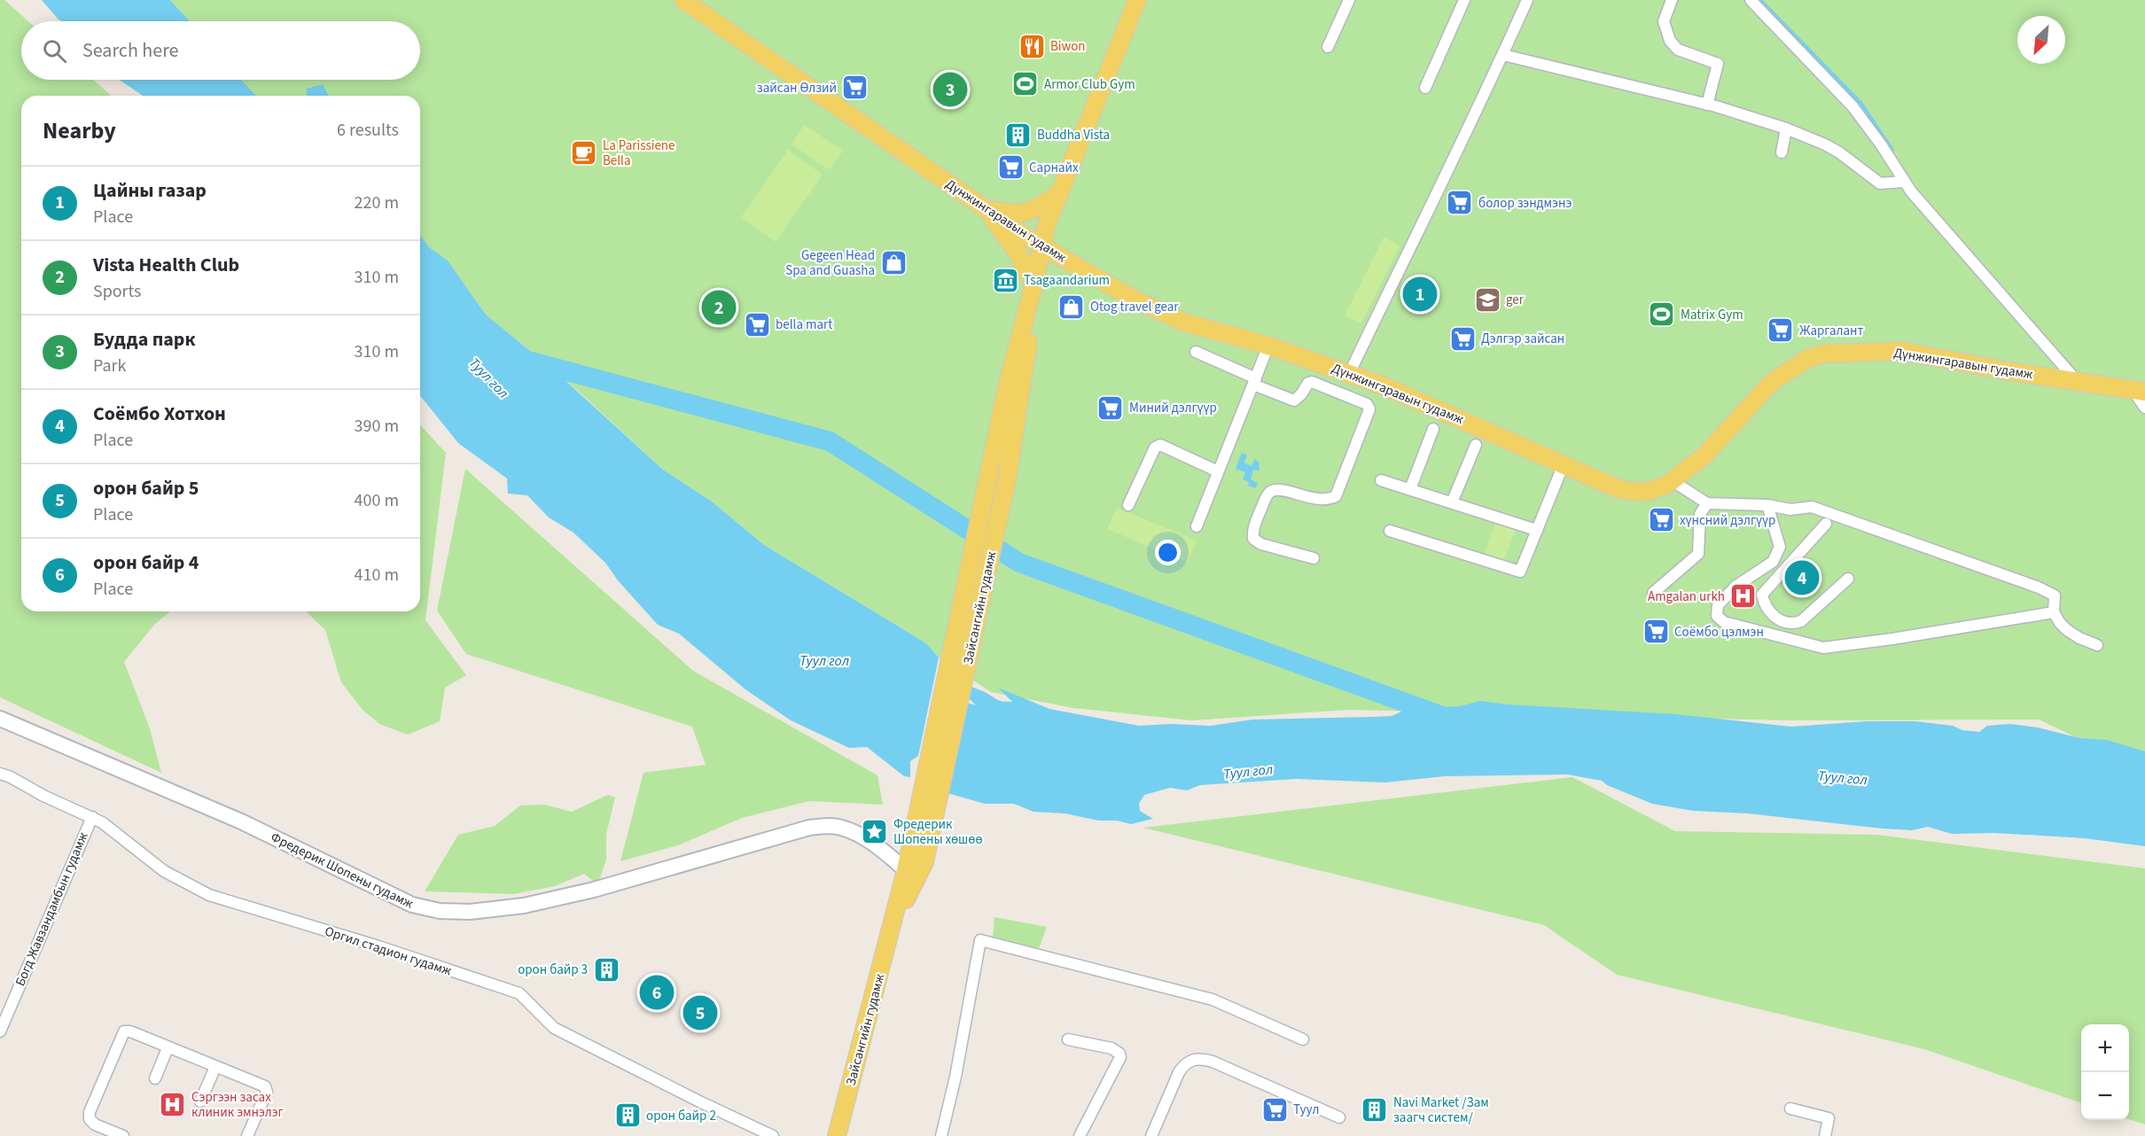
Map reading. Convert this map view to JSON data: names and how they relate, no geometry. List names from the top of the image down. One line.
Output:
{"streets":{"main road":["Дүнжингаравын гудамж","Зайсангийн гудамж"],"street":["Фредерик Шопены гудамж","Богд Жавзандамбын гудамж","Оргил стадион гудамж"]},"crossings":[["Дүнжингаравын гудамж","Зайсангийн гудамж"],["Зайсангийн гудамж","Фредерик Шопены гудамж"],["Богд Жавзандамбын гудамж","Оргил стадион гудамж"]],"water":["Туул гол"],"places":{"restaurant":["Biwon"],"sports":["Armor Club Gym","Matrix Gym"],"supermarket":["зайсан Өлзий","Сарнайх","болор зэндмэнэ","bella mart","Жаргалант","Дэлгэр зайсан","Миний дэлгүүр","хүнсний дэлгүүр","Соёмбо цэлмэн","Туул"],"building":["Buddha Vista","орон байр 3","Navi Market /Зам заагч систем/","орон байр 2"],"cafe":["La Parissiene Bella"],"shop":["Gegeen Head Spa and Guasha","Otog travel gear"],"museum":["Tsagaandarium"],"school or university":["ger"],"hospital":["Amgalan urkh","Сэргээн засах клиник эмнэлэг"],"place":["Фредерик Шопены хөшөө"]},"north":"bottom left","page":{"search":"Search here","pins":["3","1","2","4","6","5"],"heading":["Nearby","6 results"],"list":[{"mark":"1","name":"Цайны газар","note":"Place","value":"220 m"},{"mark":"2","name":"Vista Health Club","note":"Sports","value":"310 m"},{"mark":"3","name":"Будда парк","note":"Park","value":"310 m"},{"mark":"4","name":"Соёмбо Хотхон","note":"Place","value":"390 m"},{"mark":"5","name":"орон байр 5","note":"Place","value":"400 m"},{"mark":"6","name":"орон байр 4","note":"Place","value":"410 m"}],"map_buttons":["+","−"]}}
